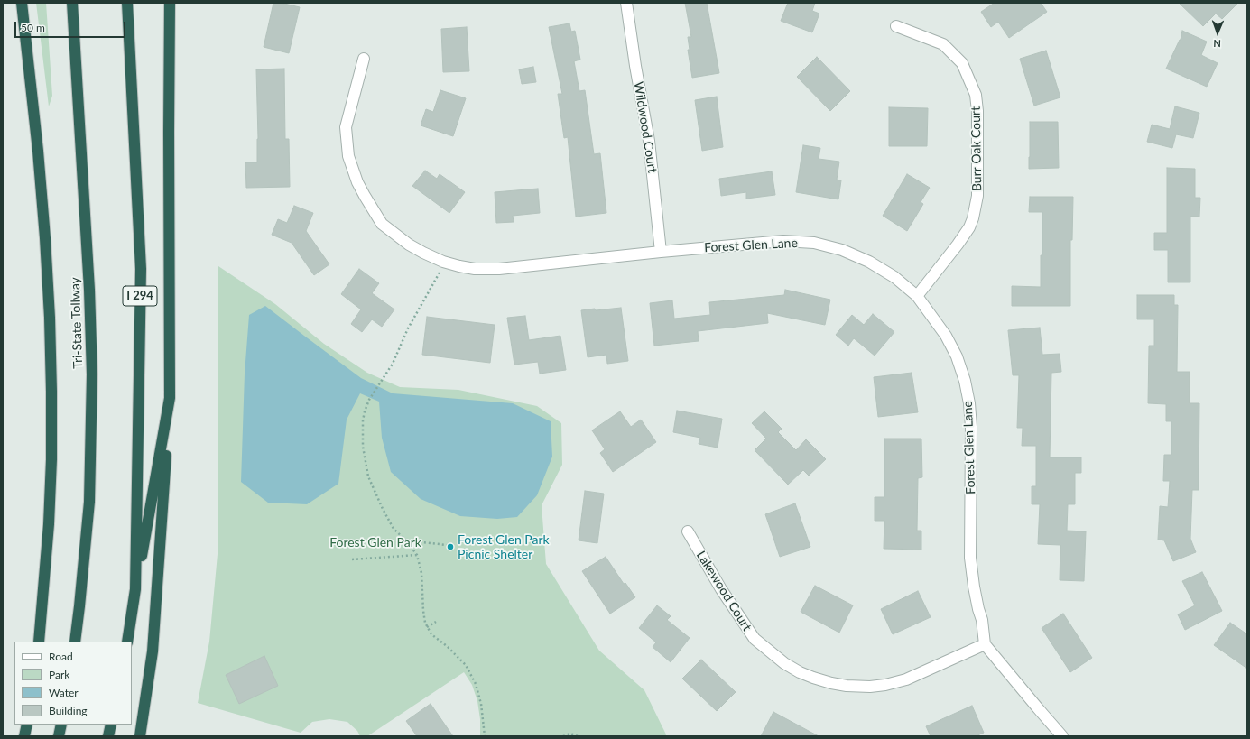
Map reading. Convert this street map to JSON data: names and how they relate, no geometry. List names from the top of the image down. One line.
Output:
{"streets":{"highway":["I 294","Tri-State Tollway"],"street":["Wildwood Court","Burr Oak Court","Forest Glen Lane","Lakewood Court"]},"crossings":[["Wildwood Court","Forest Glen Lane"],["Burr Oak Court","Forest Glen Lane"],["Forest Glen Lane","Lakewood Court"]],"parks":["Forest Glen Park"],"places":["Forest Glen Park Picnic Shelter"],"legend":["Road","Park","Water","Building"],"scale_bar":"50 m","north":"bottom"}
